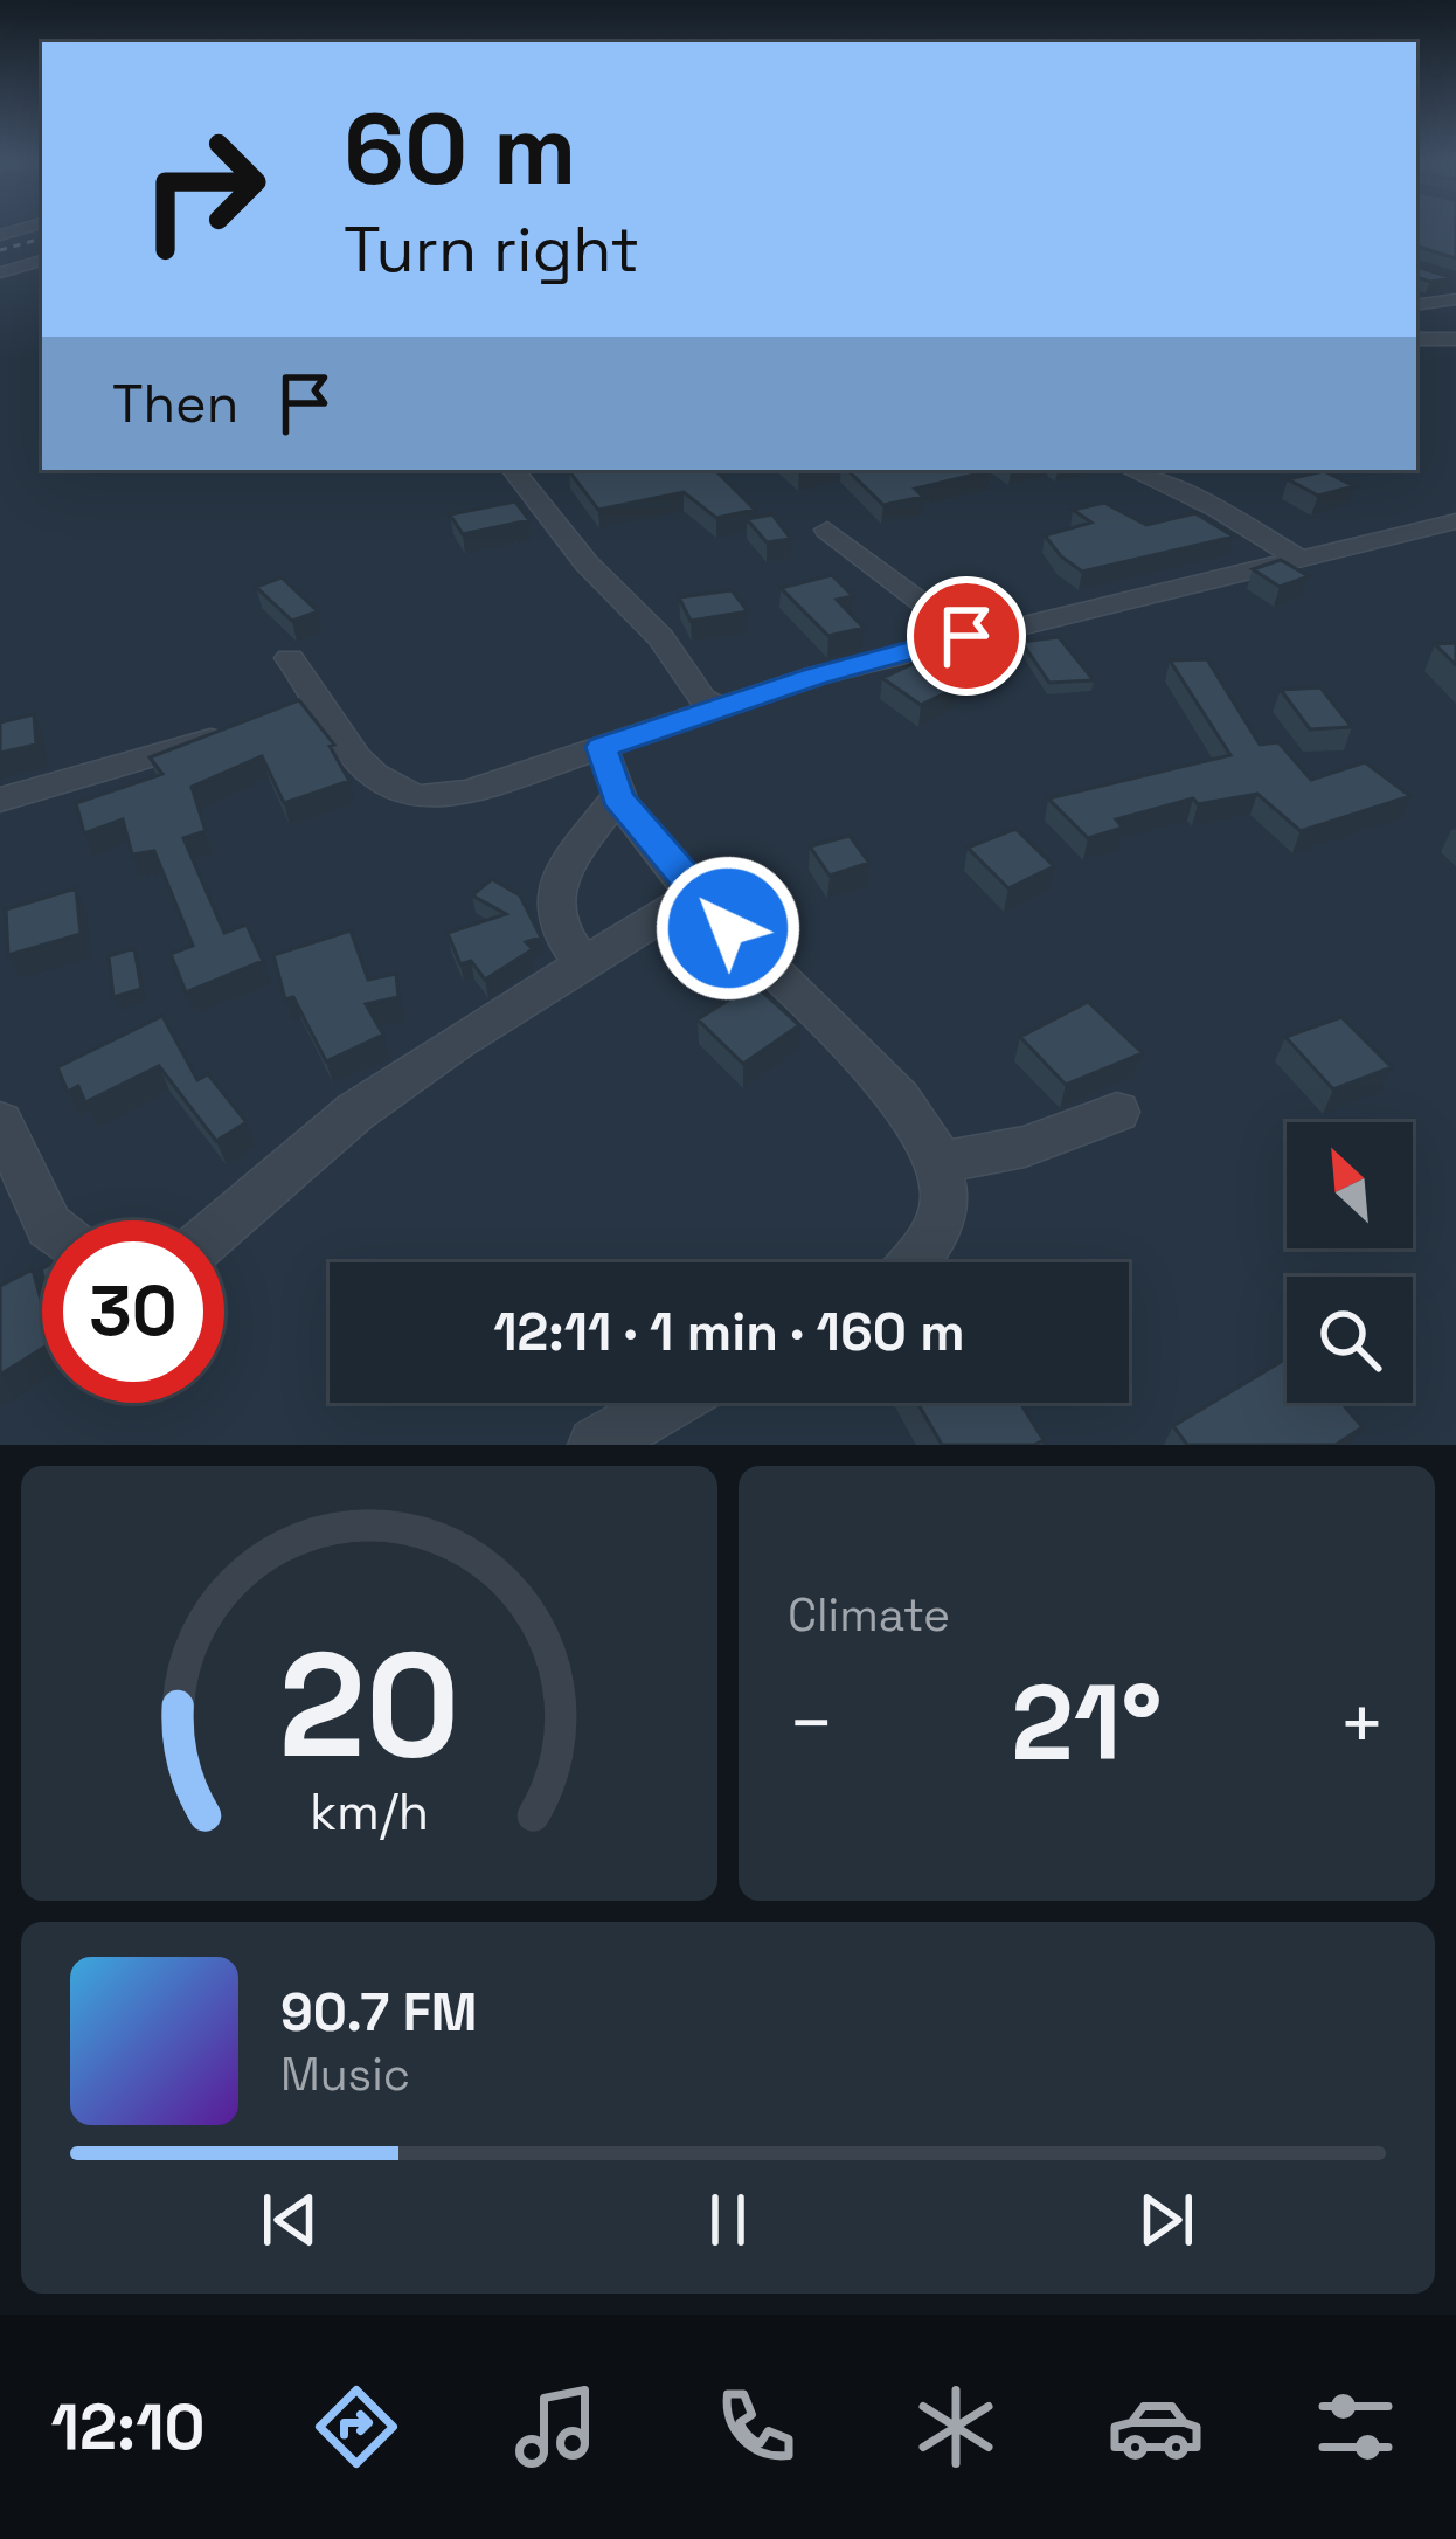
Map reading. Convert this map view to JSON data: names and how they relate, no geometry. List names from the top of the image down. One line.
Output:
{"north":"top left","page":{"turn":["60 m","Turn right"],"then":"Then","limit":"30","trip":"12:11 · 1 min · 160 m","tile":"Climate","heat":["−","21°","+"],"song":["90.7 FM","Music"],"tabs":"12:10","gauge":["20","km/h"]}}
